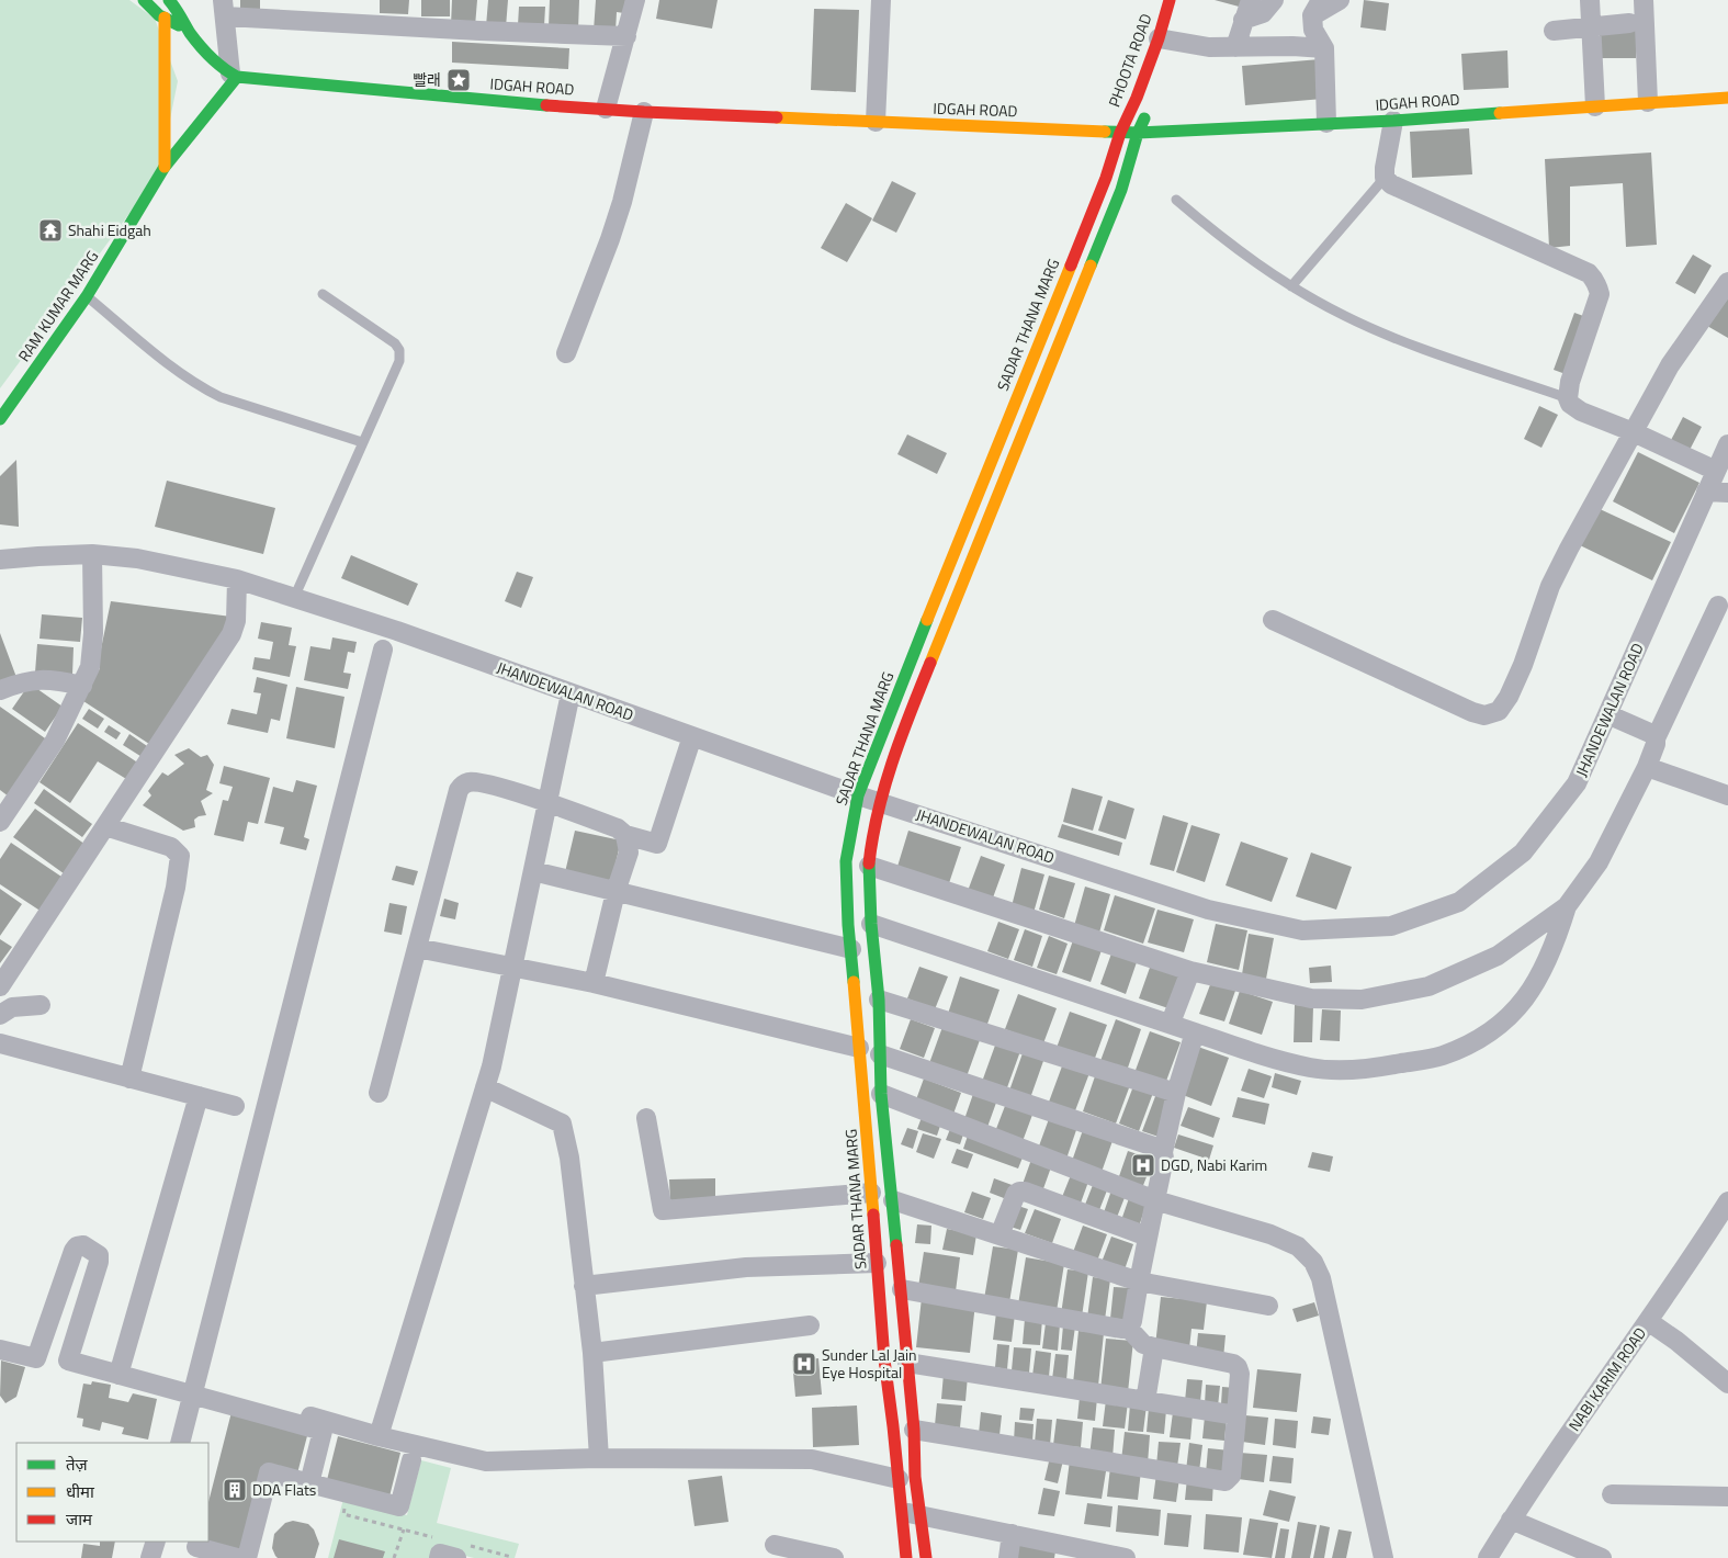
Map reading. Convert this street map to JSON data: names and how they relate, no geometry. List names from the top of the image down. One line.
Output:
{"streets":{"street":["PHOOTA ROAD","IDGAH ROAD","RAM KUMAR MARG","SADAR THANA MARG","JHANDEWALAN ROAD","NABI KARIM ROAD"]},"crossings":[["PHOOTA ROAD","IDGAH ROAD"],["PHOOTA ROAD","SADAR THANA MARG"],["IDGAH ROAD","RAM KUMAR MARG"],["IDGAH ROAD","SADAR THANA MARG"],["SADAR THANA MARG","JHANDEWALAN ROAD"]],"places":{"place":["빨래"],"temple":["Shahi Eidgah"],"hospital":["DGD, Nabi Karim","Sunder Lal Jain Eye Hospital"],"building":["DDA Flats"]},"legend":["तेज़","धीमा","जाम"]}
